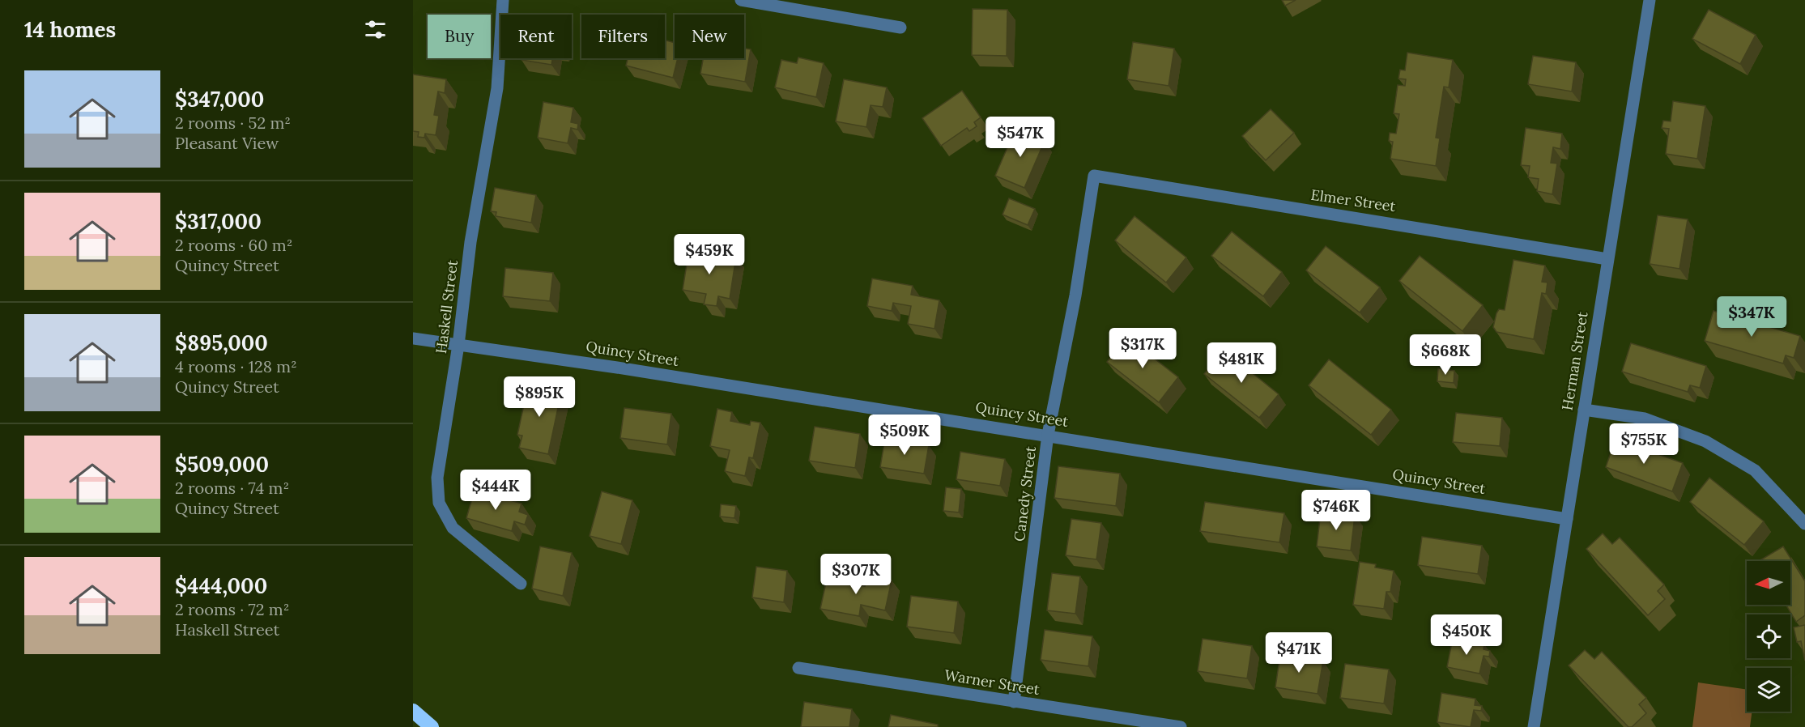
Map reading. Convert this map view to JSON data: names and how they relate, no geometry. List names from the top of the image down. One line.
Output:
{"streets":{"street":["Elmer Street","Haskell Street","Quincy Street","Herman Street","Canedy Street","Warner Street"]},"crossings":[["Elmer Street","Herman Street"],["Elmer Street","Canedy Street"],["Haskell Street","Quincy Street"],["Quincy Street","Herman Street"],["Quincy Street","Canedy Street"],["Canedy Street","Warner Street"]],"north":"left","page":{"heading":"14 homes","chip":["Buy","Rent","Filters","New"],"list":[{"name":"$347,000","note":"2 rooms · 52 m² · Pleasant View"},{"name":"$317,000","note":"2 rooms · 60 m² · Quincy Street"},{"name":"$895,000","note":"4 rooms · 128 m² · Quincy Street"},{"name":"$509,000","note":"2 rooms · 74 m² · Quincy Street"},{"name":"$444,000","note":"2 rooms · 72 m² · Haskell Street"}],"price":["$547K","$459K","$347K","$317K","$668K","$481K","$895K","$509K","$755K","$444K","$746K","$307K","$450K","$471K"]}}
